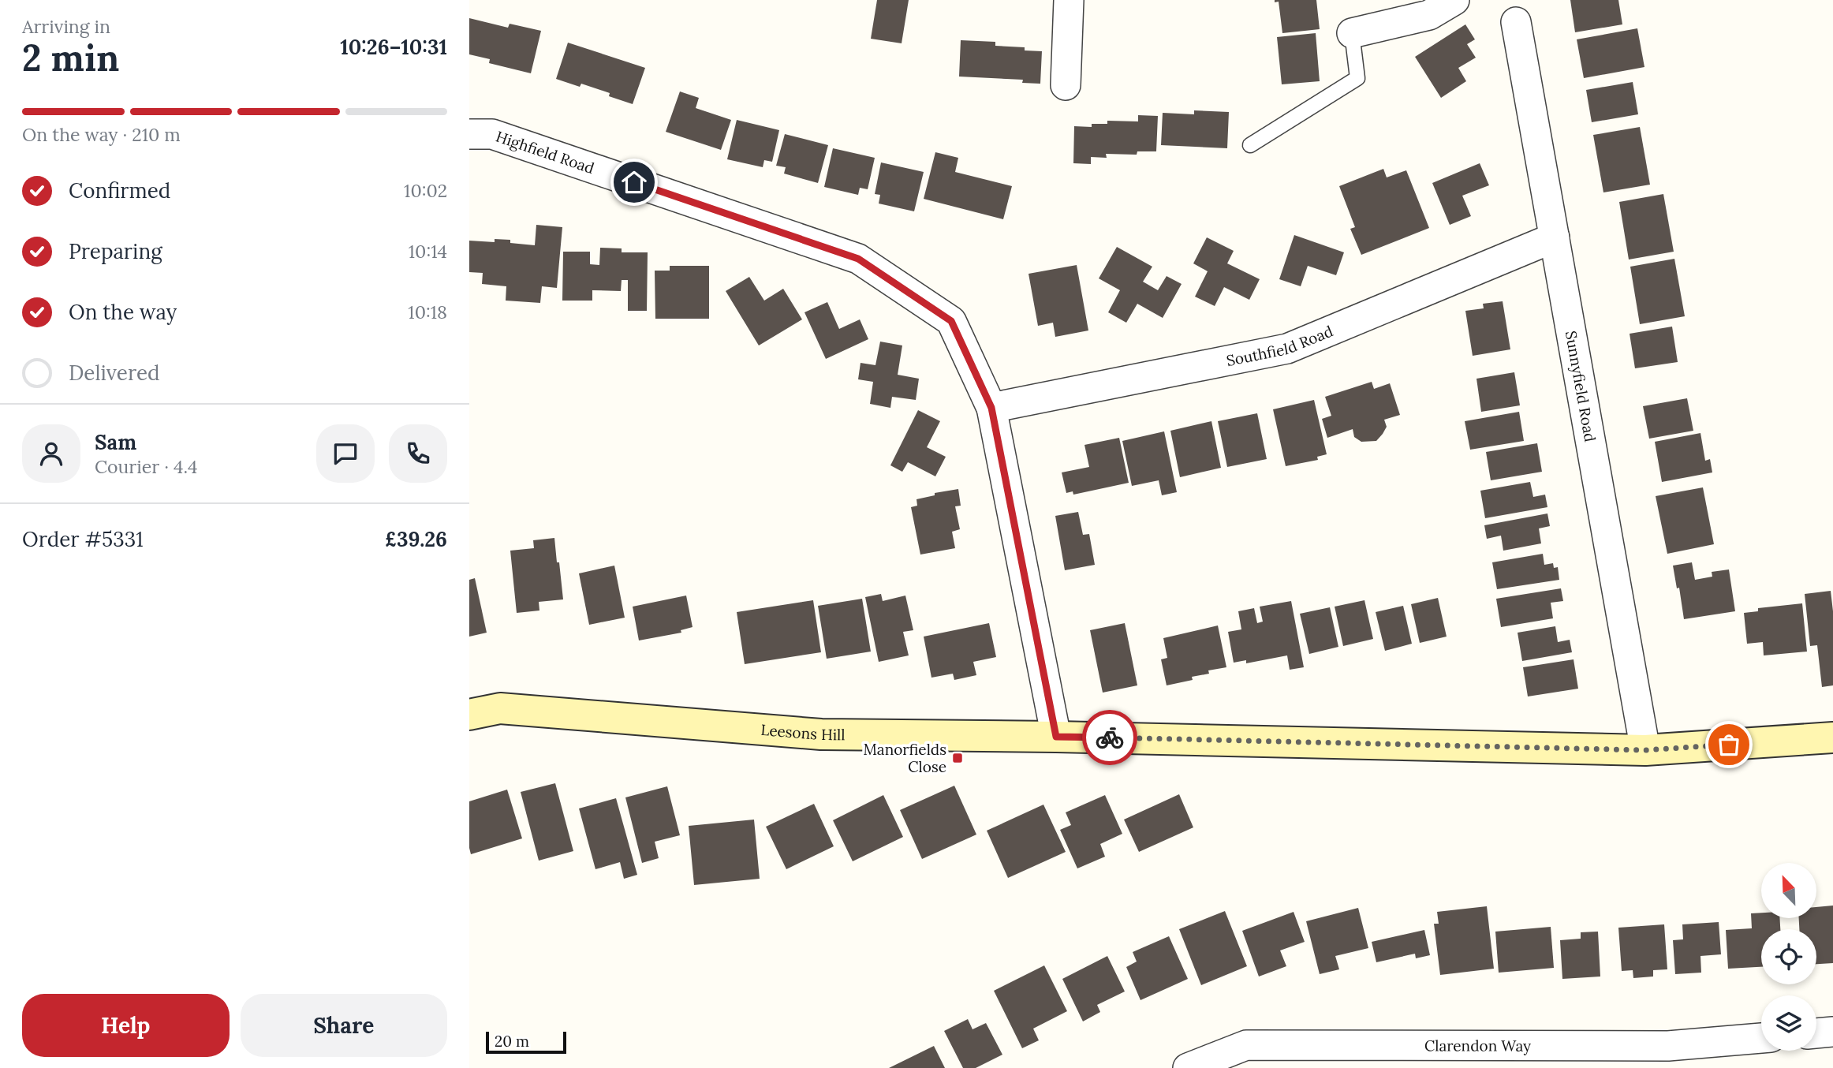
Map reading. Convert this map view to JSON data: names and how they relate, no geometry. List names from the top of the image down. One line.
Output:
{"streets":{"street":["Highfield Road","Southfield Road","Sunnyfield Road","Leesons Hill","Clarendon Way"]},"crossings":[["Highfield Road","Southfield Road"],["Highfield Road","Leesons Hill"],["Southfield Road","Sunnyfield Road"],["Sunnyfield Road","Leesons Hill"]],"places":{"transit":["Manorfields Close"]},"scale_bar":"20 m","north":"top left","page":{"heading":["2 min","Arriving in","10:26–10:31"],"panel":["Sam","Courier · 4.4","Order #5331","£39.26"],"bar":"On the way · 210 m","list":[["Confirmed","10:02"],["Preparing","10:14"],["On the way","10:18"],"Delivered"],"buttons":["Help","Share"],"scale":"20 m"}}
